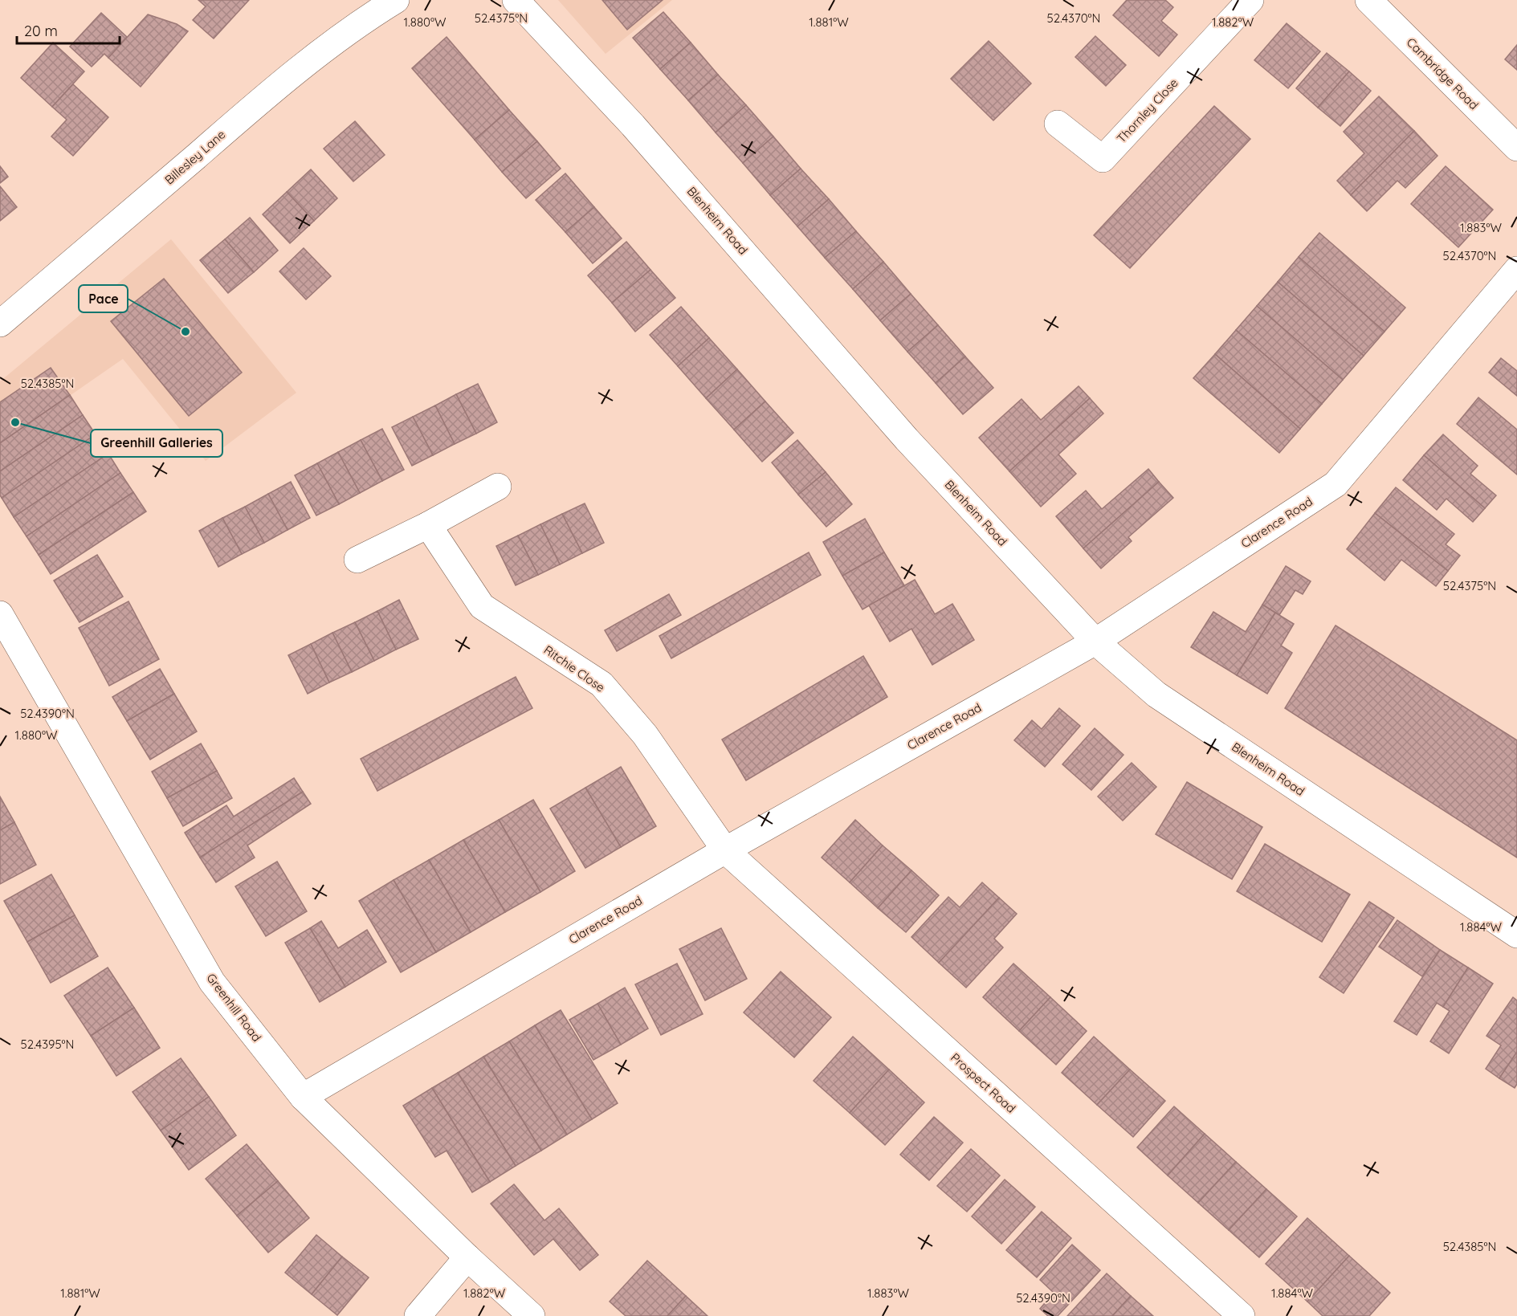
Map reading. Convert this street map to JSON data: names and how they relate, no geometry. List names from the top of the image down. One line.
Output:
{"streets":{"street":["Cambridge Road","Thornley Close","Billesley Lane","Blenheim Road","Clarence Road","Ritchie Close","Greenhill Road","Prospect Road"]},"crossings":[["Blenheim Road","Clarence Road"],["Clarence Road","Ritchie Close"],["Clarence Road","Greenhill Road"],["Clarence Road","Prospect Road"],["Ritchie Close","Prospect Road"]],"places":["Pace","Greenhill Galleries"],"scale_bar":"20 m","coordinates":["52.4375°N","52.4370°N","1.880°W","1.881°W","1.882°W","1.883°W","52.4385°N","52.4390°N","1.884°W","52.4395°N"]}
